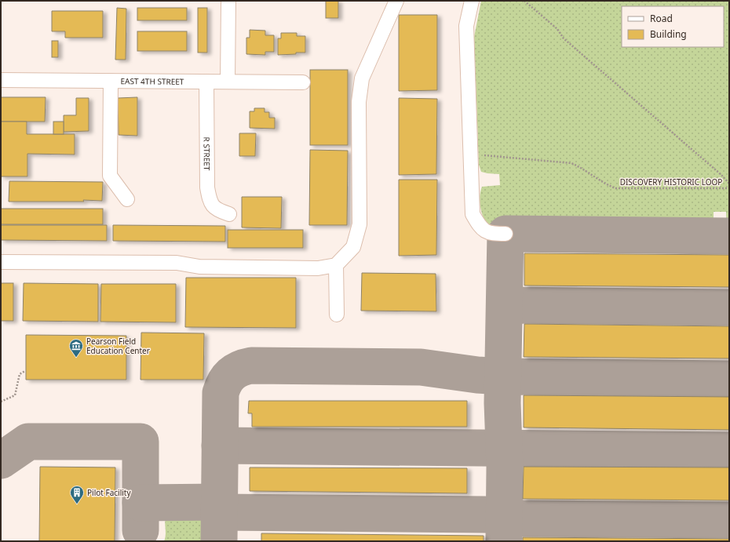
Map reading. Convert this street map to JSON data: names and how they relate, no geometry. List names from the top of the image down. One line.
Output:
{"streets":{"street":["EAST 4TH STREET","R STREET"],"path":["DISCOVERY HISTORIC LOOP"]},"crossings":[["EAST 4TH STREET","R STREET"]],"places":{"museum":["Pearson Field Education Center"],"building":["Pilot Facility"]},"legend":["Road","Building"]}
